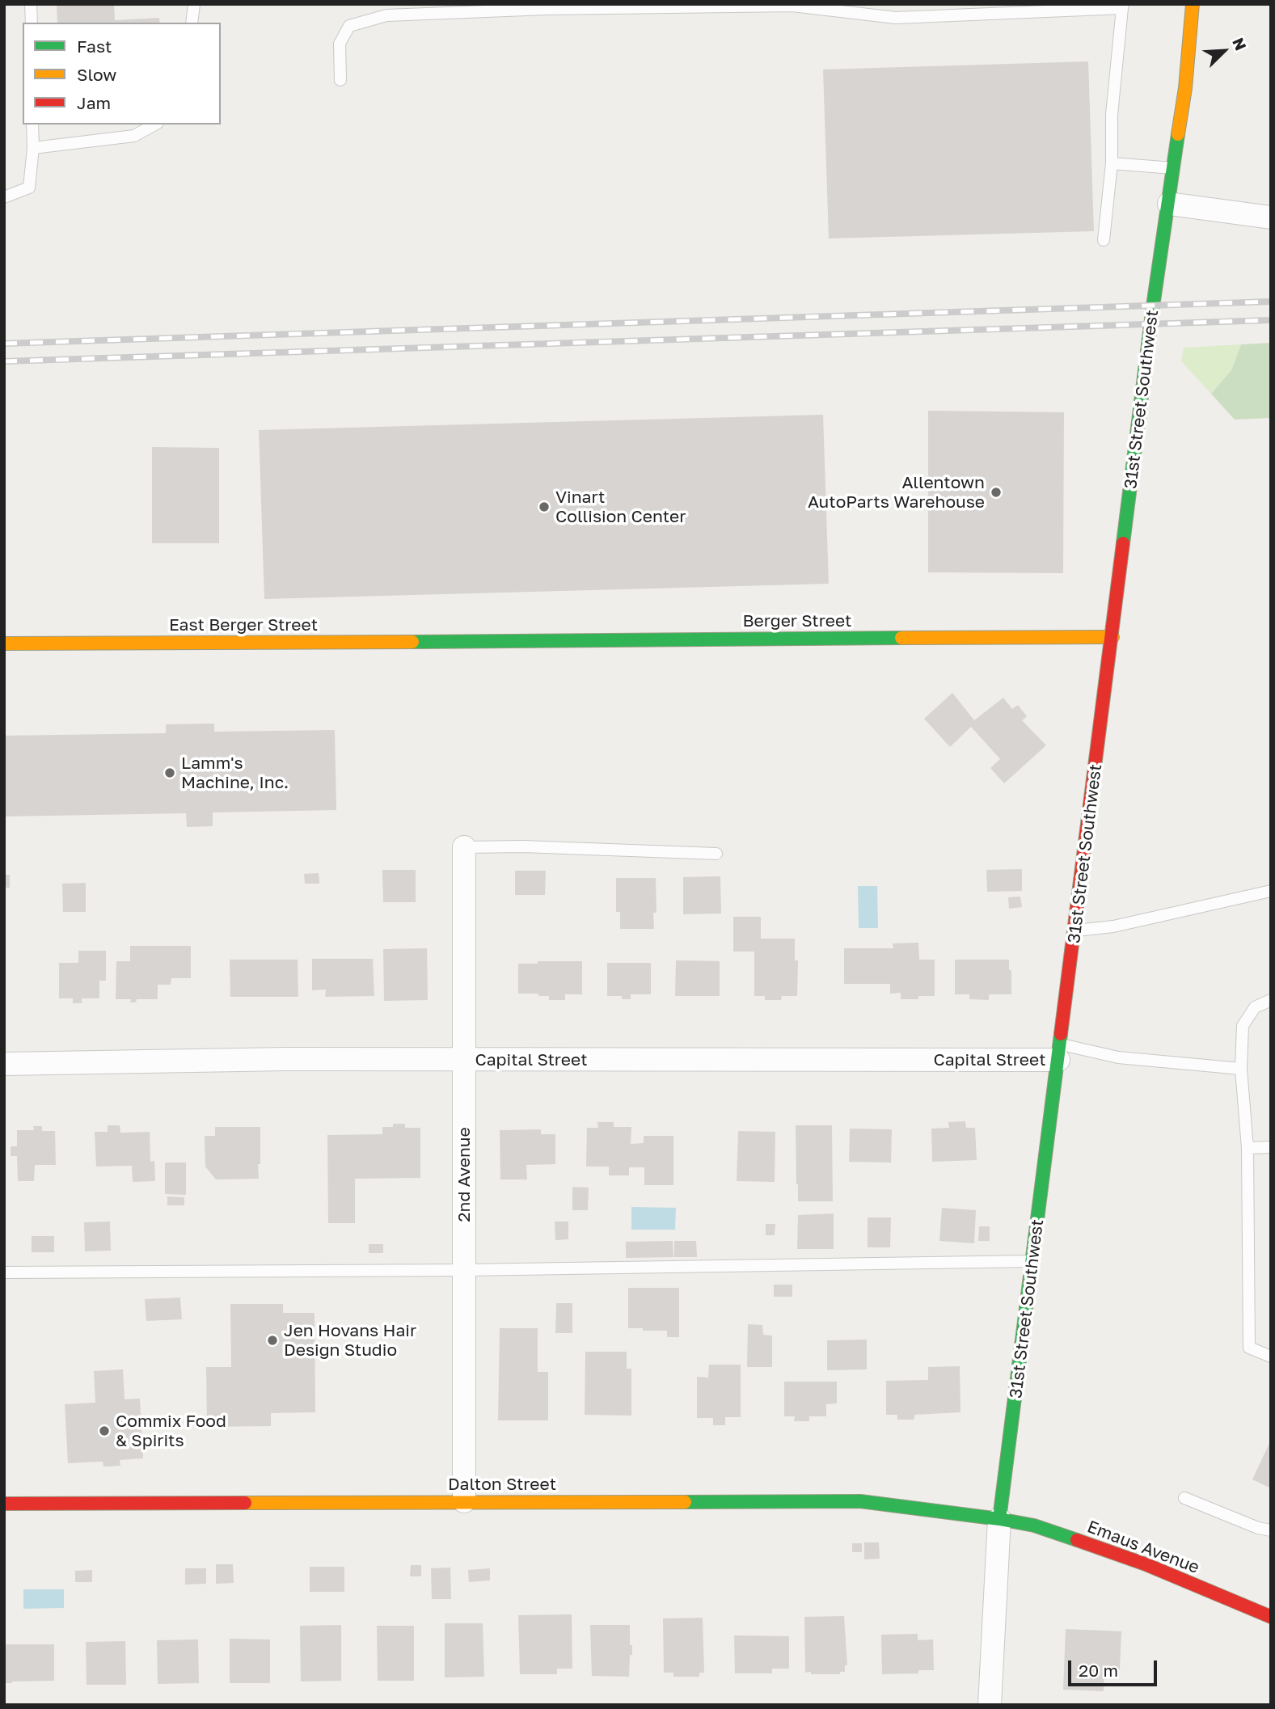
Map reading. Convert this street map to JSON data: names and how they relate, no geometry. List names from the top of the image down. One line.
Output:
{"streets":{"street":["31st Street Southwest","Berger Street","East Berger Street","Capital Street","2nd Avenue","Dalton Street","Emaus Avenue"]},"crossings":[["31st Street Southwest","Berger Street"],["31st Street Southwest","Capital Street"],["31st Street Southwest","Dalton Street"],["31st Street Southwest","Emaus Avenue"],["Berger Street","East Berger Street"],["Capital Street","2nd Avenue"],["2nd Avenue","Dalton Street"],["Dalton Street","Emaus Avenue"]],"places":["Allentown AutoParts Warehouse","Vinart Collision Center","Lamm's Machine, Inc.","Jen Hovans Hair Design Studio","Commix Food & Spirits"],"legend":["Fast","Slow","Jam"],"scale_bar":"20 m","north":"top right"}
